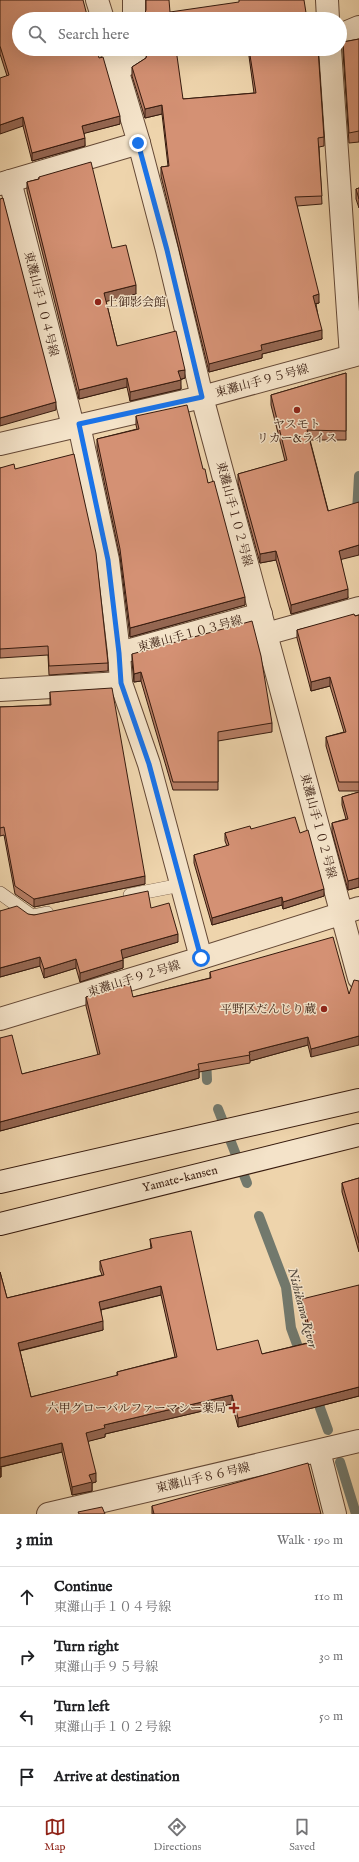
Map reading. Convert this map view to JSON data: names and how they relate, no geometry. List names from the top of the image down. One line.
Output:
{"streets":{"street":["東灘山手１０４号線","東灘山手９５号線","東灘山手１０２号線","東灘山手１０３号線","東灘山手９２号線","Yamate-kansen","東灘山手８６号線"]},"crossings":[["東灘山手１０４号線","東灘山手９５号線"],["東灘山手１０４号線","東灘山手１０３号線"],["東灘山手１０４号線","東灘山手９２号線"],["東灘山手９５号線","東灘山手１０２号線"],["東灘山手１０２号線","東灘山手１０３号線"],["東灘山手１０２号線","東灘山手９２号線"]],"water":["Nishikawa River"],"places":{"other":["上御影会館","ヤスモト リカー&ライス","平野区だんじり蔵"],"health":["六甲グローバルファーマシー薬局"]},"page":{"search":"Search here","heading":["3 min","Walk · 190 m"],"list":[["Continue","東灘山手１０４号線","110 m"],["Turn right","東灘山手９５号線","30 m"],["Turn left","東灘山手１０２号線","50 m"],"Arrive at destination"],"nav":["Map","Directions","Saved"]}}
